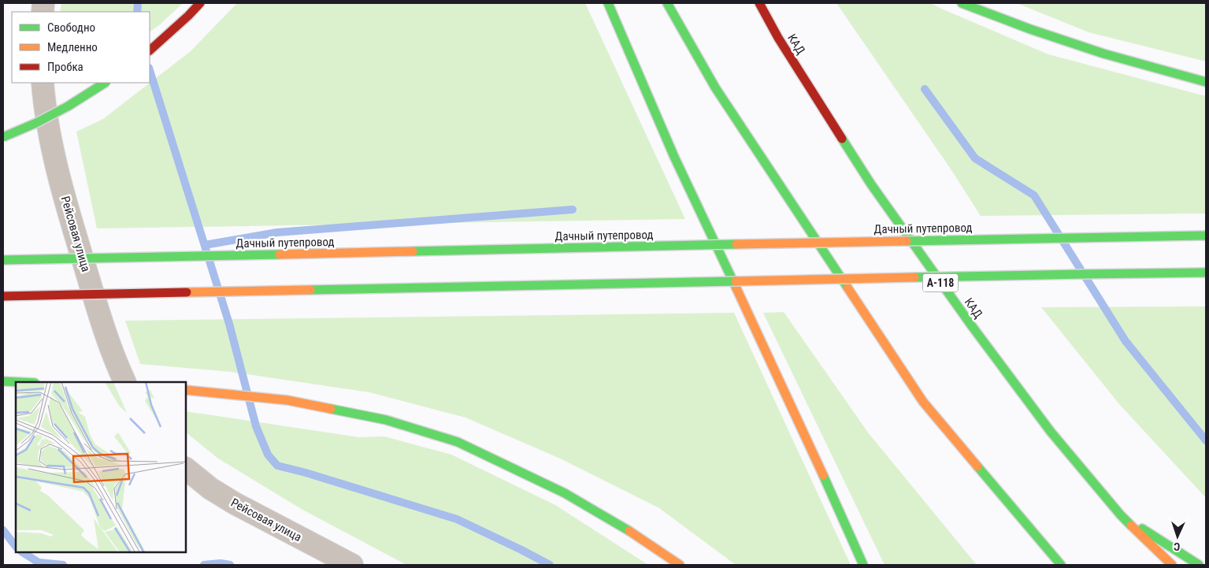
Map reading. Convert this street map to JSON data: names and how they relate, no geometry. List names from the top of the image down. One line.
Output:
{"streets":{"main road":["КАД","Дачный путепровод","А-118"],"street":["Рейсовая улица"]},"legend":["Свободно","Медленно","Пробка"],"north":"bottom"}
